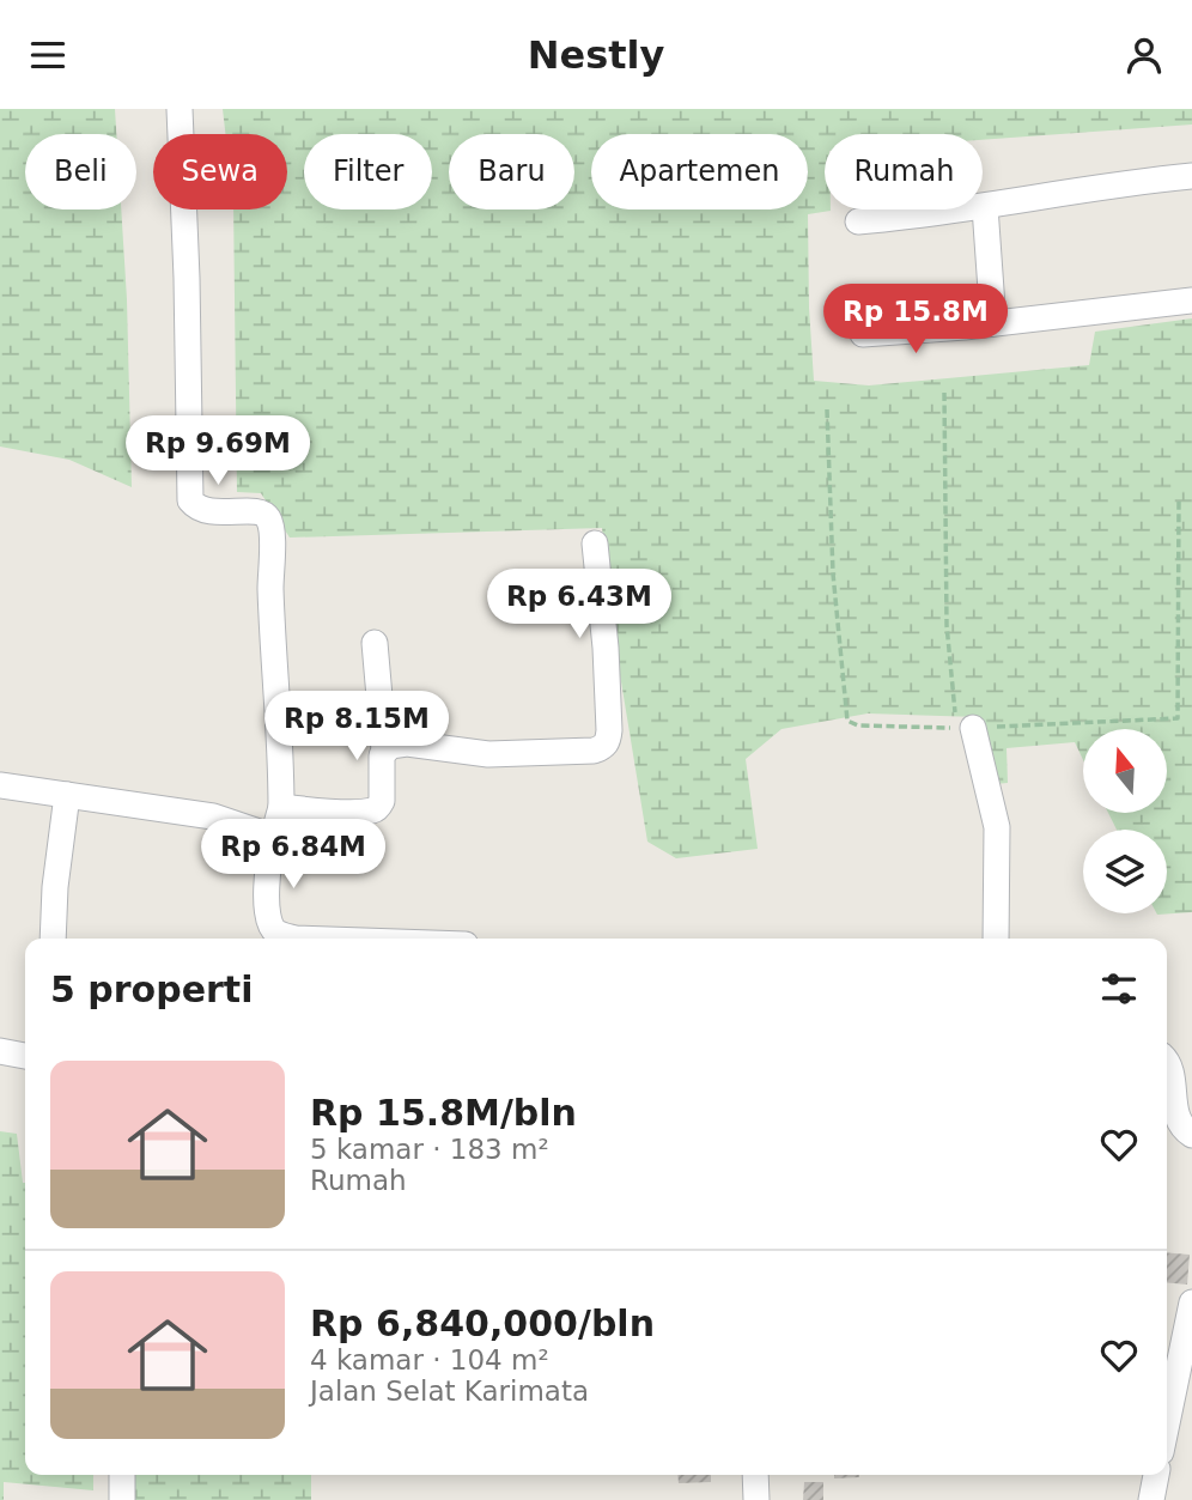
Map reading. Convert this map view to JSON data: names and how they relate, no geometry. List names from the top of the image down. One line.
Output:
{"north":"top","page":{"header":"Nestly","chip":["Beli","Sewa","Filter","Baru","Apartemen","Rumah"],"price":["Rp 15.8M","Rp 9.69M","Rp 6.43M","Rp 8.15M","Rp 6.84M"],"heading":"5 properti","list":[{"name":"Rp 15.8M/bln","note":"5 kamar · 183 m² · Rumah"},{"name":"Rp 6,840,000/bln","note":"4 kamar · 104 m² · Jalan Selat Karimata"}]}}
